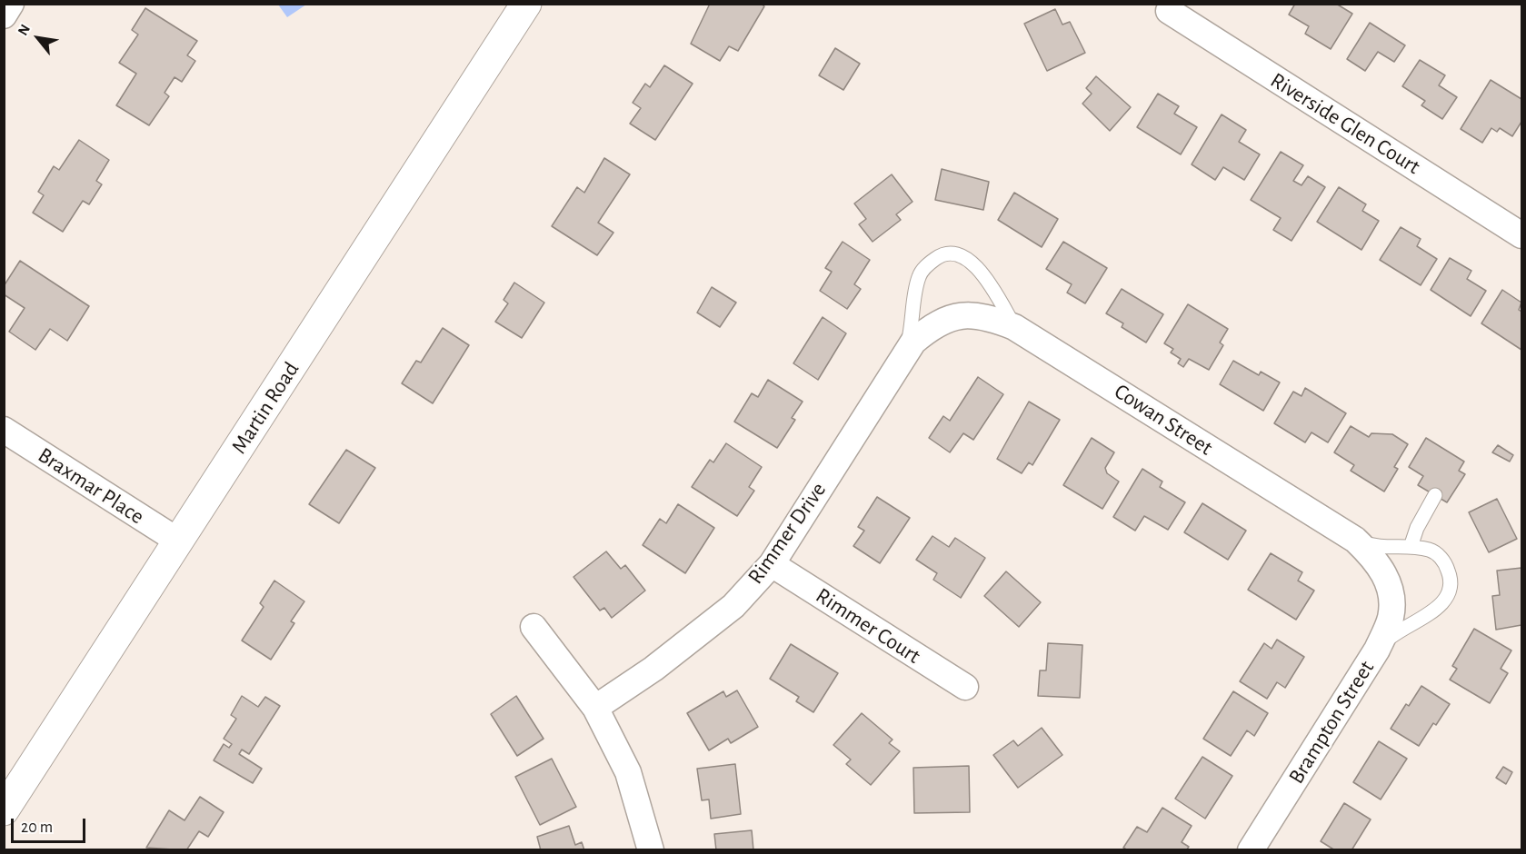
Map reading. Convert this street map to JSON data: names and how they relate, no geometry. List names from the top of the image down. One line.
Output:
{"streets":{"street":["Riverside Glen Court","Martin Road","Cowan Street","Braxmar Place","Rimmer Drive","Rimmer Court","Brampton Street"]},"crossings":[["Martin Road","Braxmar Place"],["Cowan Street","Rimmer Drive"],["Cowan Street","Brampton Street"],["Rimmer Drive","Rimmer Court"]],"scale_bar":"20 m","north":"top left"}
